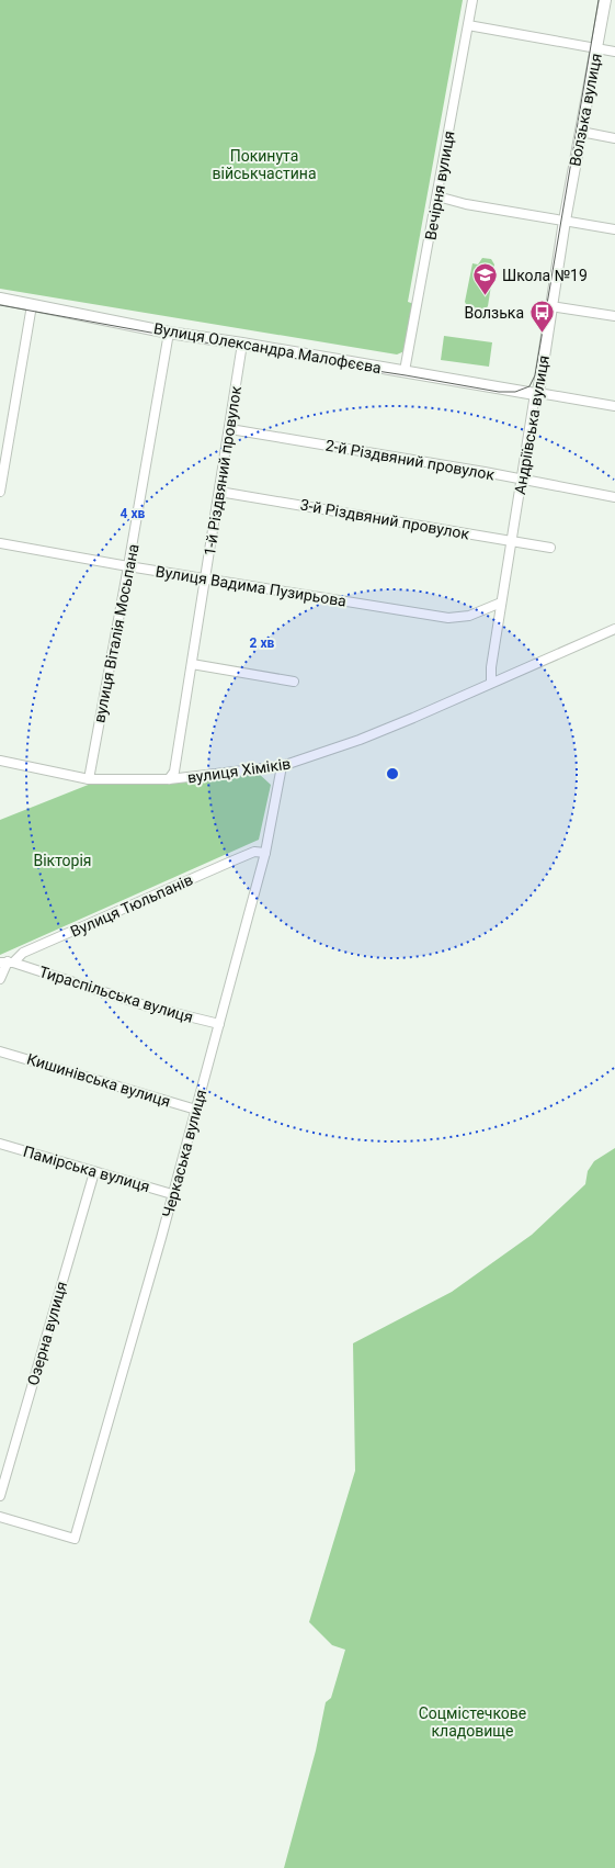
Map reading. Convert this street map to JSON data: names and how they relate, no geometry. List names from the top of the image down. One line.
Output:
{"streets":{"street":["Волзька вулиця","Вечірня вулиця","Вулиця Олександра Малофєєва","Андріївська вулиця","2-й Різдвяний провулок","1-й Різдвяний провулок","3-й Різдвяний провулок","Вулиця Вадима Пузирьова","вулиця Віталія Мосьпана","вулиця Хіміків","Вулиця Тюльпанів","Тираспільська вулиця","Кишинівська вулиця","Черкаська вулиця","Памірська вулиця","Озерна вулиця"]},"crossings":[["Волзька вулиця","Андріївська вулиця"],["Вечірня вулиця","Вулиця Олександра Малофєєва"],["Вулиця Олександра Малофєєва","Андріївська вулиця"],["Вулиця Олександра Малофєєва","1-й Різдвяний провулок"],["Вулиця Олександра Малофєєва","вулиця Віталія Мосьпана"],["Андріївська вулиця","2-й Різдвяний провулок"],["Андріївська вулиця","3-й Різдвяний провулок"],["Андріївська вулиця","Вулиця Вадима Пузирьова"],["Андріївська вулиця","вулиця Хіміків"],["2-й Різдвяний провулок","1-й Різдвяний провулок"],["1-й Різдвяний провулок","3-й Різдвяний провулок"],["1-й Різдвяний провулок","Вулиця Вадима Пузирьова"],["1-й Різдвяний провулок","вулиця Хіміків"],["Вулиця Вадима Пузирьова","вулиця Віталія Мосьпана"],["вулиця Віталія Мосьпана","вулиця Хіміків"],["вулиця Хіміків","Черкаська вулиця"],["Вулиця Тюльпанів","Тираспільська вулиця"],["Вулиця Тюльпанів","Черкаська вулиця"],["Тираспільська вулиця","Черкаська вулиця"],["Кишинівська вулиця","Черкаська вулиця"],["Черкаська вулиця","Памірська вулиця"],["Памірська вулиця","Озерна вулиця"]],"parks":["Покинута військчастина","Вікторія","Соцмістечкове кладовище"],"places":{"school or university":["Школа №19"],"bus stop":["Волзька"]},"rings":["4 хв","2 хв"]}
